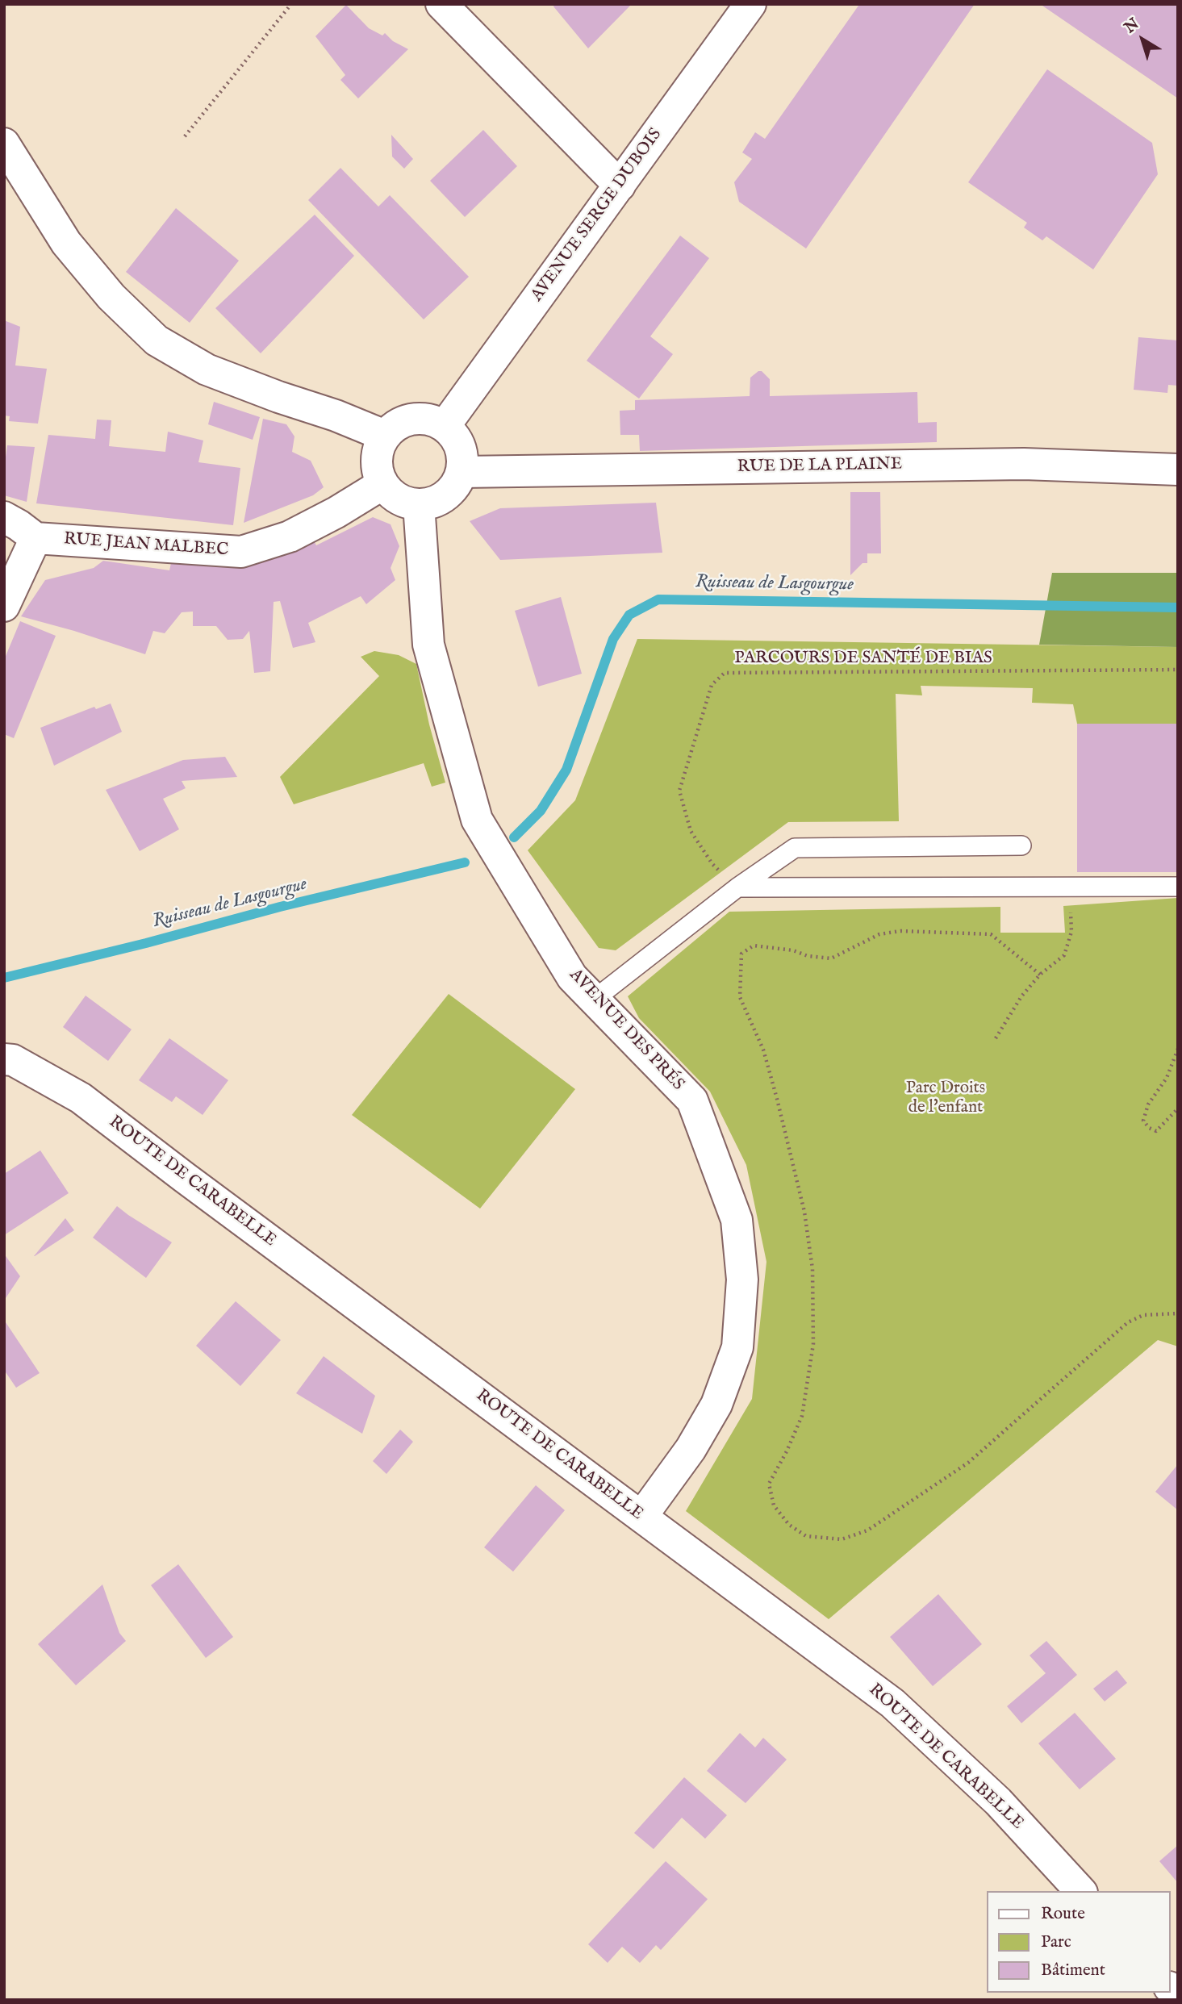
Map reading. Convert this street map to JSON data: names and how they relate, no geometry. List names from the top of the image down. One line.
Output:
{"streets":{"street":["AVENUE SERGE DUBOIS","RUE DE LA PLAINE","RUE JEAN MALBEC","AVENUE DES PRÉS","ROUTE DE CARABELLE"],"path":["PARCOURS DE SANTÉ DE BIAS"]},"crossings":[["AVENUE SERGE DUBOIS","RUE DE LA PLAINE"],["AVENUE SERGE DUBOIS","RUE JEAN MALBEC"],["AVENUE SERGE DUBOIS","AVENUE DES PRÉS"],["RUE DE LA PLAINE","RUE JEAN MALBEC"],["RUE DE LA PLAINE","AVENUE DES PRÉS"],["RUE JEAN MALBEC","AVENUE DES PRÉS"],["AVENUE DES PRÉS","ROUTE DE CARABELLE"]],"water":["Ruisseau de Lasgourgue"],"parks":["Parc Droits de l'enfant"],"legend":["Route","Parc","Bâtiment"],"north":"top left"}
